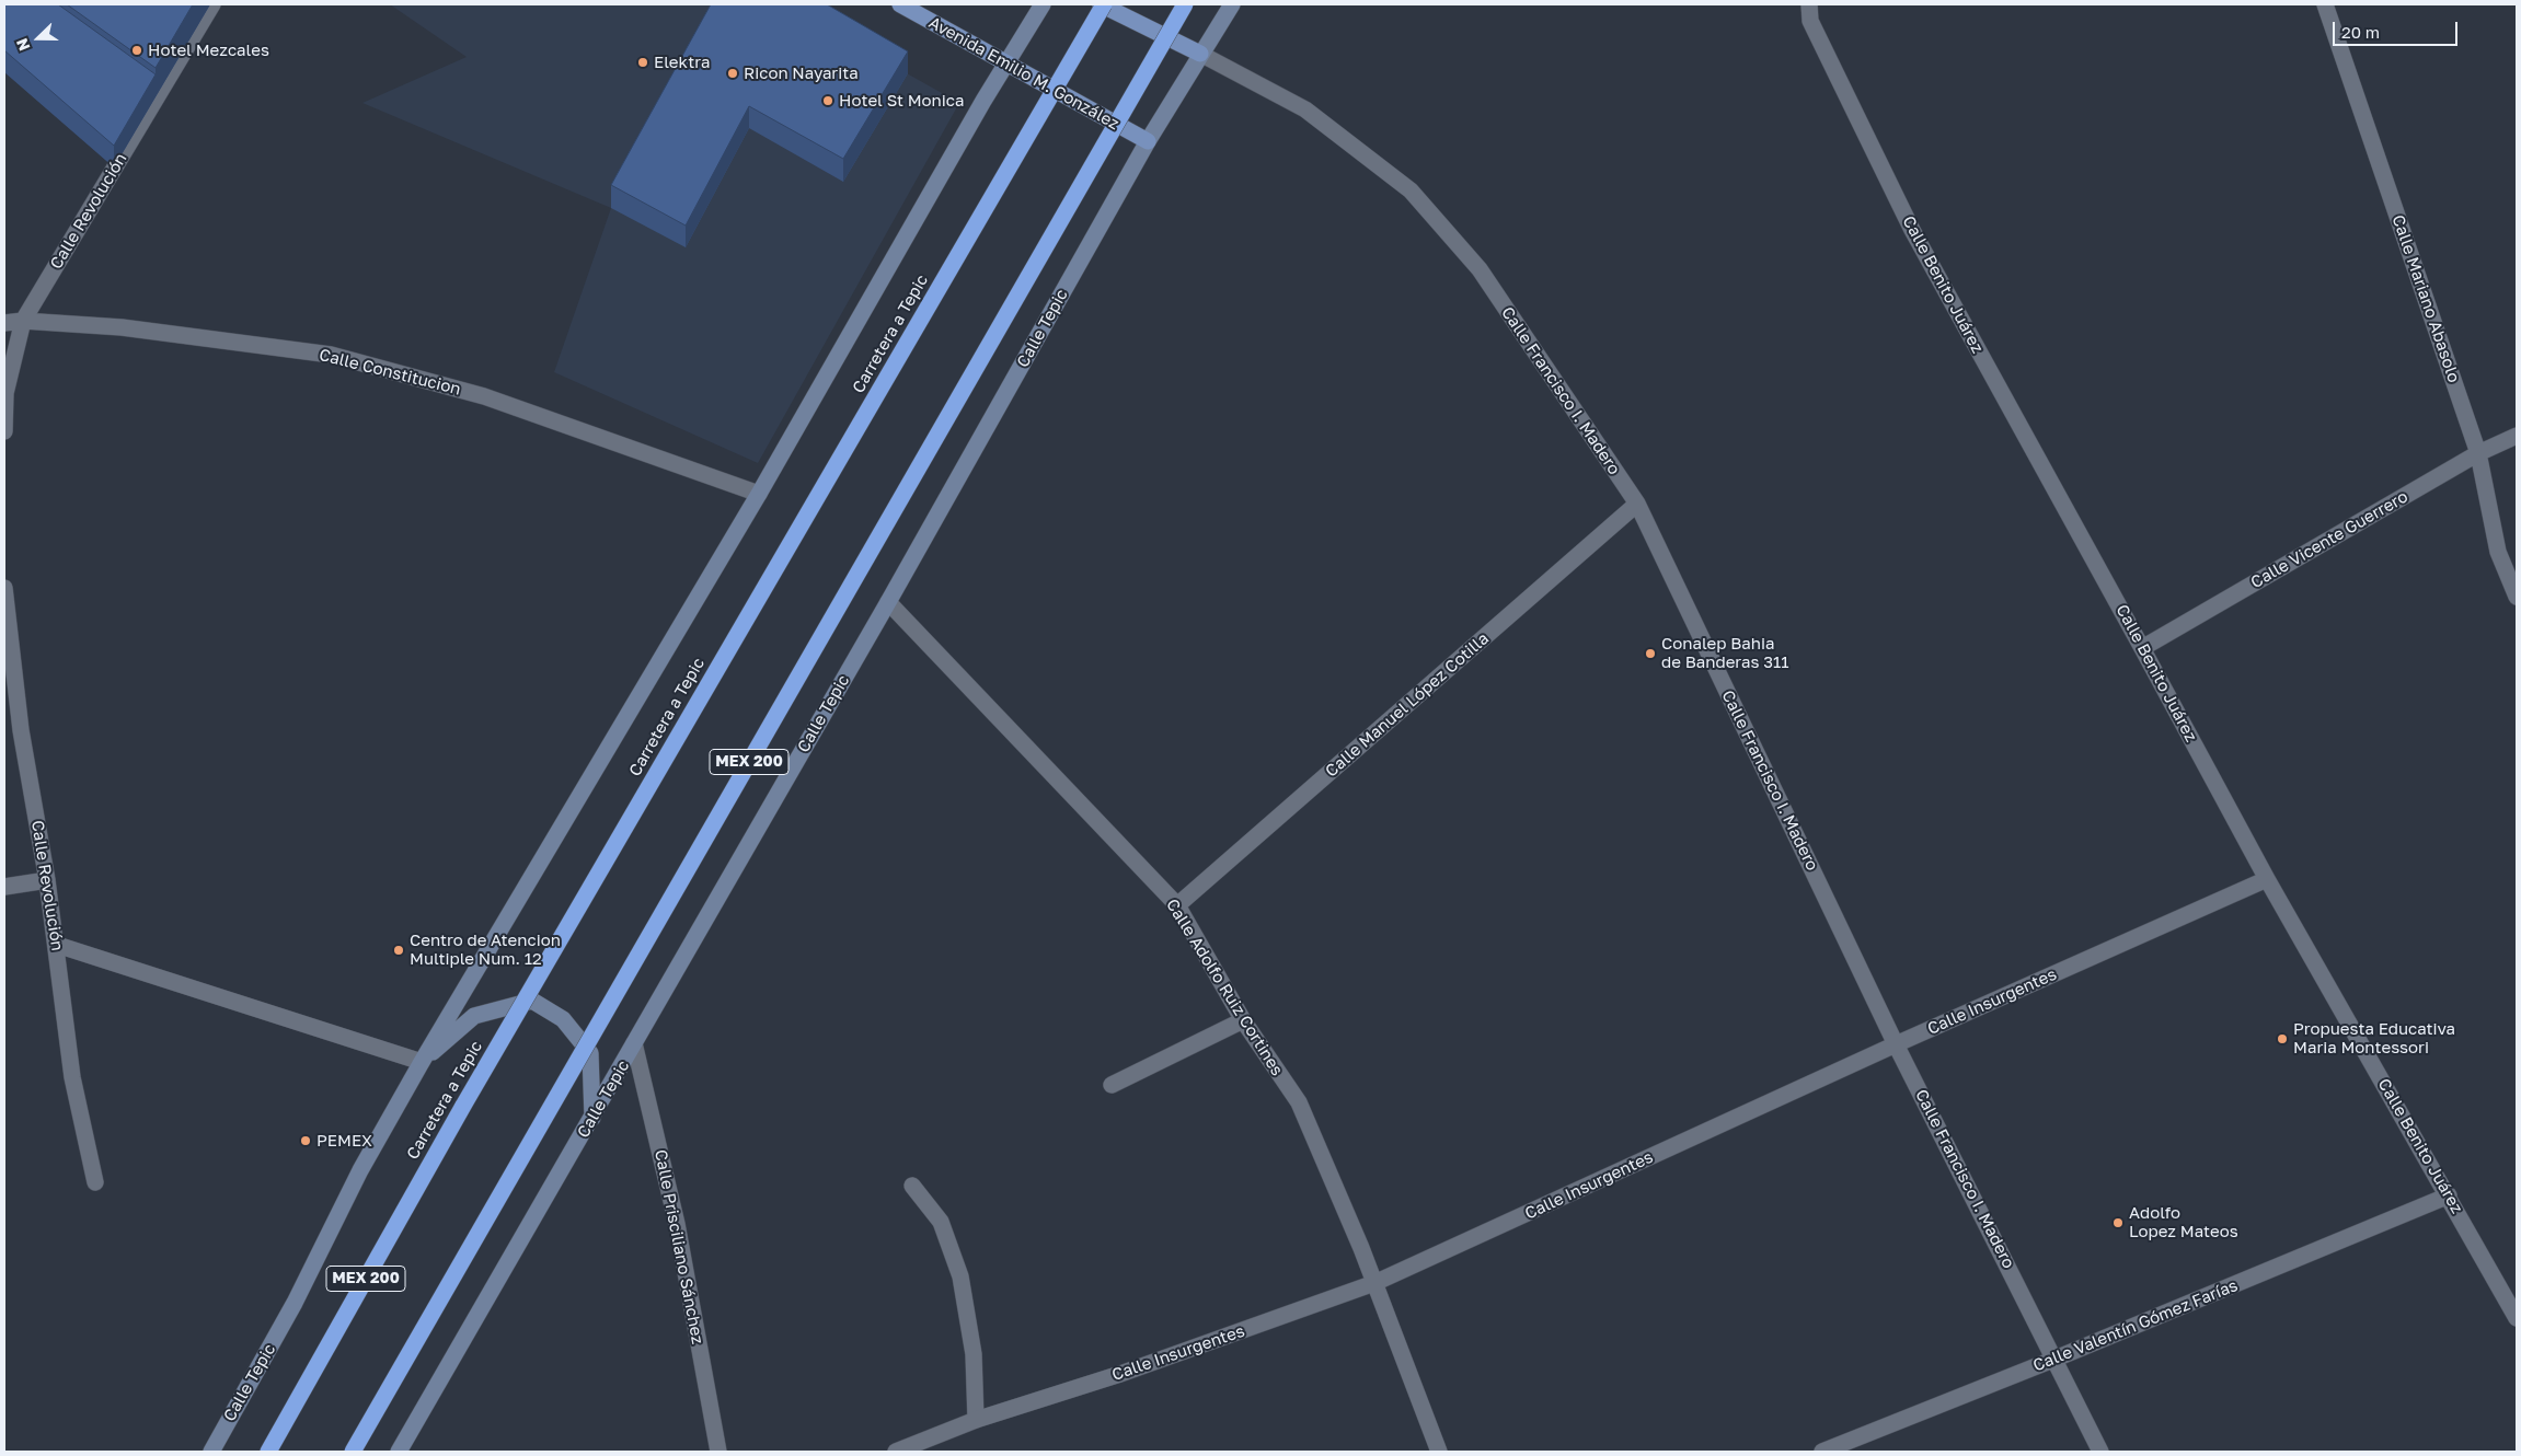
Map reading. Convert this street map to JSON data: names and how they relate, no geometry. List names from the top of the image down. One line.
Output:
{"streets":{"highway":["Carretera a Tepic","MEX 200"],"main road":["Avenida Emilio M. González","Calle Tepic"],"street":["Calle Revolución","Calle Benito Juárez","Calle Mariano Abasolo","Calle Constitucion","Calle Francisco I. Madero","Calle Vicente Guerrero","Calle Manuel López Cotilla","Calle Adolfo Ruiz Cortines","Calle Insurgentes","Calle Prisciliano Sánchez","Calle Valentín Gómez Farías"]},"crossings":[["Avenida Emilio M. González","Calle Tepic"],["Calle Revolución","Calle Constitucion"],["Calle Benito Juárez","Calle Vicente Guerrero"],["Calle Benito Juárez","Calle Insurgentes"],["Calle Benito Juárez","Calle Valentín Gómez Farías"],["Calle Mariano Abasolo","Calle Vicente Guerrero"],["Calle Tepic","Calle Constitucion"],["Calle Tepic","Calle Francisco I. Madero"],["Calle Tepic","Calle Adolfo Ruiz Cortines"],["Calle Tepic","Calle Prisciliano Sánchez"],["Calle Francisco I. Madero","Calle Manuel López Cotilla"],["Calle Francisco I. Madero","Calle Insurgentes"],["Calle Francisco I. Madero","Calle Valentín Gómez Farías"],["Calle Manuel López Cotilla","Calle Adolfo Ruiz Cortines"],["Calle Adolfo Ruiz Cortines","Calle Insurgentes"]],"places":["Hotel Mezcales","Elektra","Ricon Nayarita","Hotel St Monica","Conalep Bahia de Banderas 311","Centro de Atencion Multiple Num. 12","Propuesta Educativa Maria Montessori","PEMEX","Adolfo Lopez Mateos"],"scale_bar":"20 m","north":"left"}
